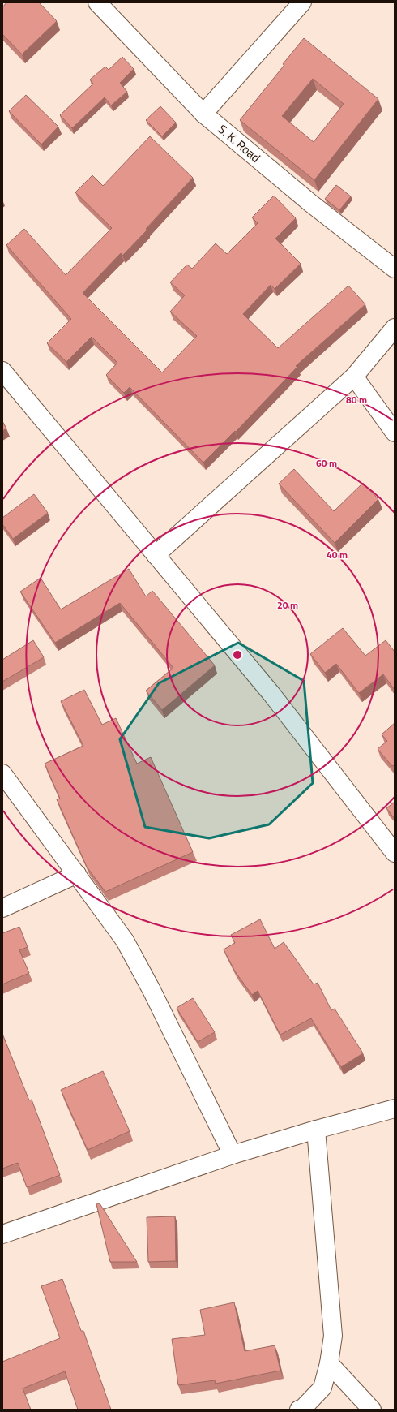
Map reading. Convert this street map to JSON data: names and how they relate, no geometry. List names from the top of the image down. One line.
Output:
{"streets":{"street":["S. K. Road"]},"rings":["80 m","60 m","40 m","20 m"]}
